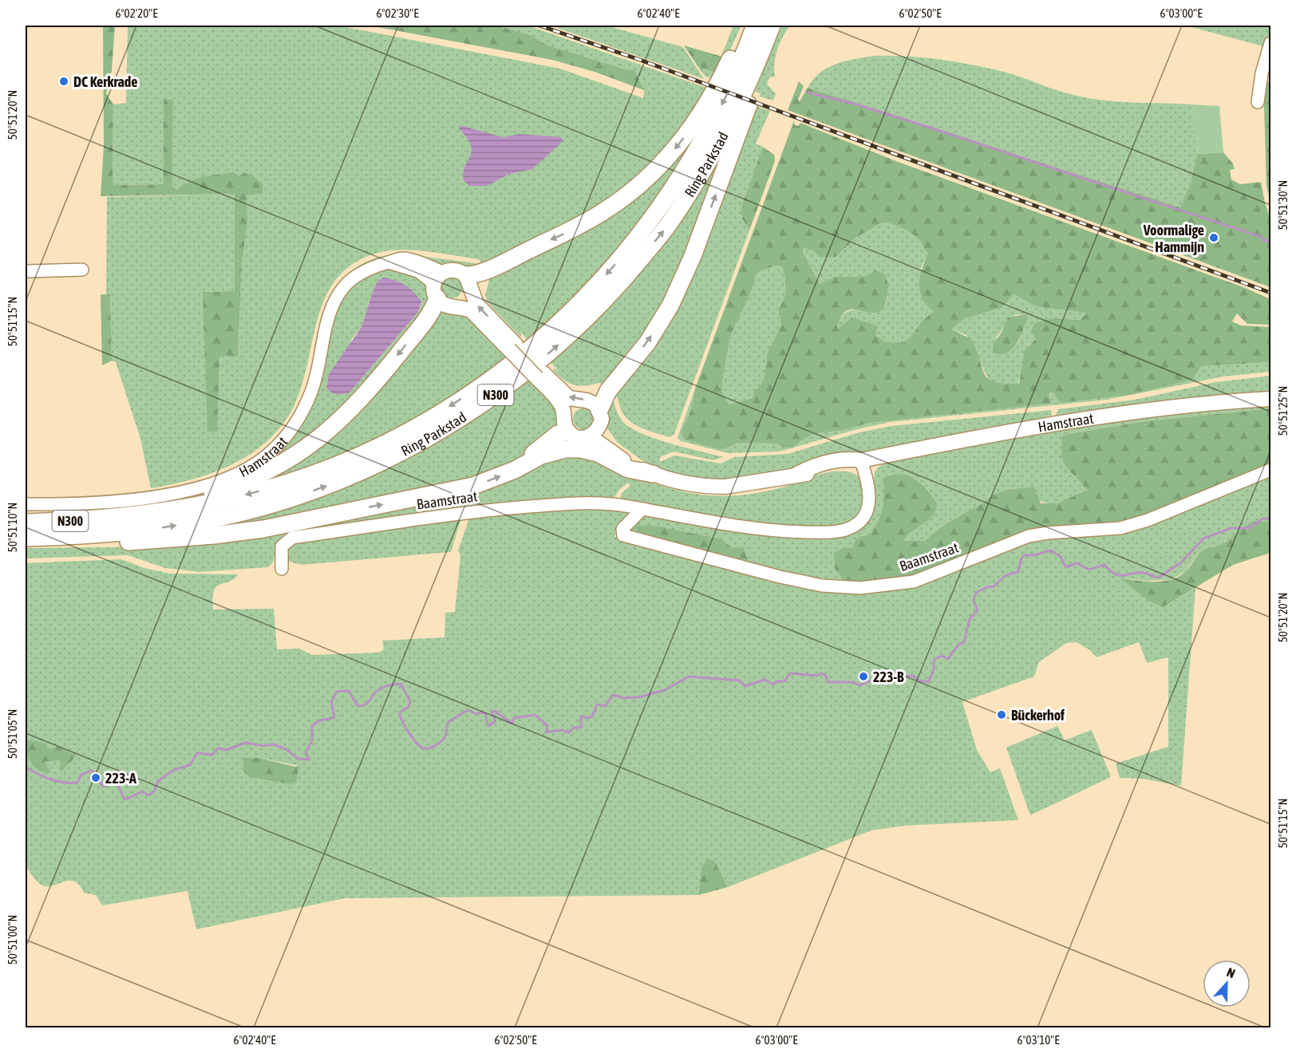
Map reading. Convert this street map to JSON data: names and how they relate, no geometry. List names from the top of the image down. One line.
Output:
{"streets":{"highway":["Ring Parkstad","N300"],"main road":["Hamstraat"],"street":["Baamstraat"]},"crossings":[["Ring Parkstad","N300"],["N300","Hamstraat"],["Hamstraat","Baamstraat"]],"places":["DC Kerkrade","Voormalige Hammijn","223-B","Bückerhof","223-A"],"north":"top","coordinates":["6°02'20\"E","6°02'30\"E","6°02'40\"E","6°02'50\"E","6°03'00\"E","50°51'20\"N","50°51'30\"N","50°51'15\"N","50°51'25\"N","50°51'10\"N","50°51'05\"N","50°51'00\"N","6°03'10\"E"]}
